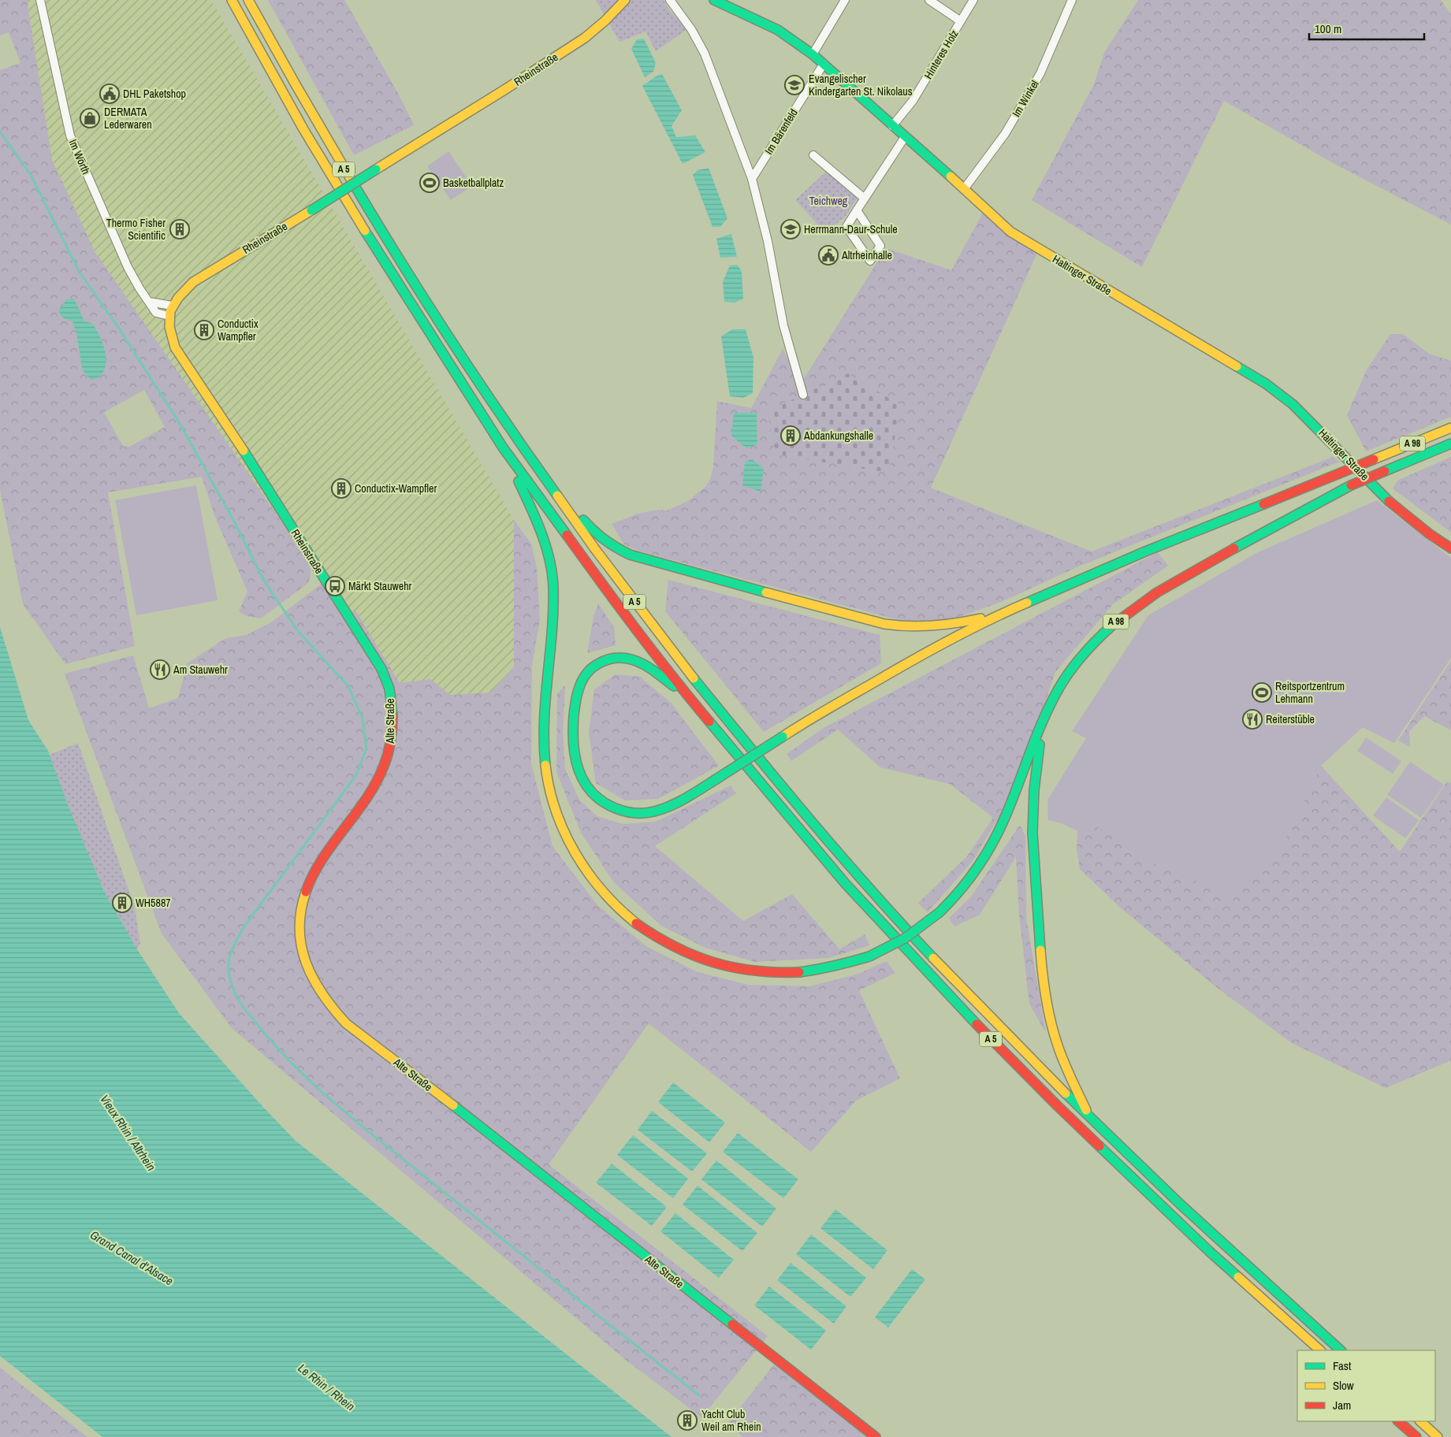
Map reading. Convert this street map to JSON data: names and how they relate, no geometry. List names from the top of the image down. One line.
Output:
{"streets":{"main road":["Rheinstraße","A 5","Haltinger Straße","A 98","Alte Straße"],"street":["Hinteres Holz","Im Winkel","Im Bärenfeld","Im Wörth"]},"crossings":[["Hinteres Holz","Haltinger Straße"],["Rheinstraße","Im Wörth"],["Rheinstraße","Alte Straße"],["Im Winkel","Haltinger Straße"],["Im Bärenfeld","Haltinger Straße"]],"water":["Vieux Rhin / Altrhein","Grand Canal d'Alsace","Le Rhin / Rhein"],"parks":["Teichweg"],"places":{"school or university":["Evangelischer Kindergarten St. Nikolaus","Herrmann-Daur-Schule"],"public building":["DHL Paketshop","Altrheinhalle"],"shop":["DERMATA Lederwaren"],"sports":["Basketballplatz","Reitsportzentrum Lehmann"],"building":["Thermo Fisher Scientific","Conductix Wampfler","Abdankungshalle","Conductix-Wampfler","WH5887","Yacht Club Weil am Rhein"],"bus stop":["Märkt Stauwehr"],"restaurant":["Am Stauwehr","Reiterstüble"]},"legend":["Fast","Slow","Jam"],"scale_bar":"100 m"}
